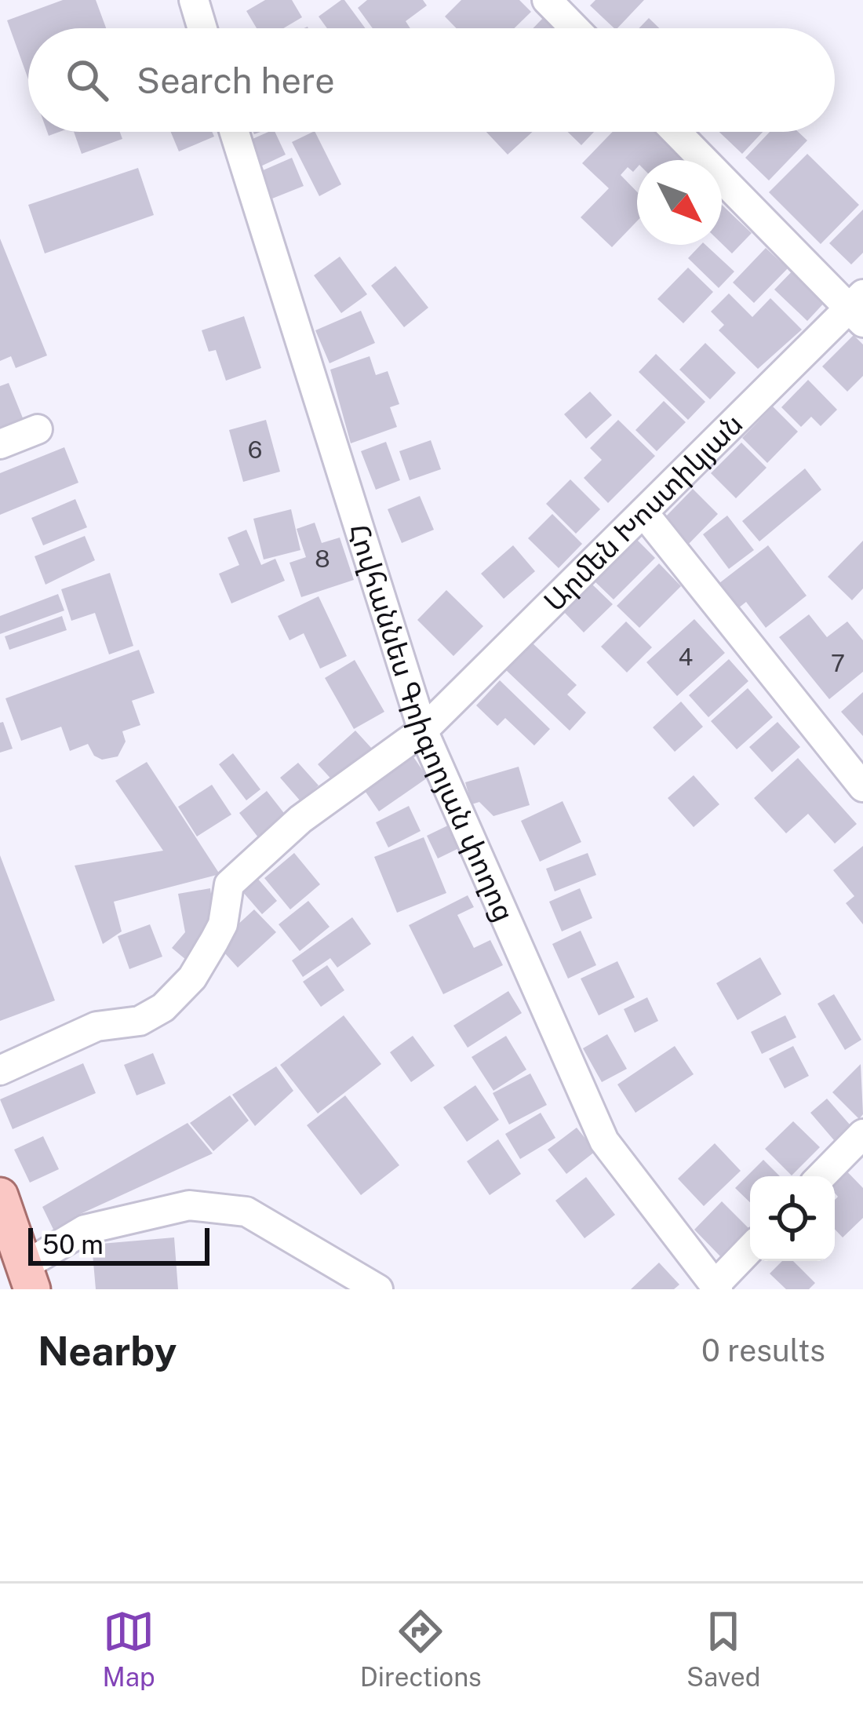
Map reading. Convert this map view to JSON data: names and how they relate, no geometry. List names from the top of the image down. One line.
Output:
{"streets":{"street":["Արմեն Խոստիկյան","Հովհաննես Գրիգորյան փողոց"]},"crossings":[["Արմեն Խոստիկյան","Հովհաննես Գրիգորյան փողոց"]],"house_numbers":["6","8","4","7"],"scale_bar":"50 m","north":"bottom right","page":{"search":"Search here","scale":"50 m","heading":["Nearby","0 results"],"nav":["Map","Directions","Saved"]}}
